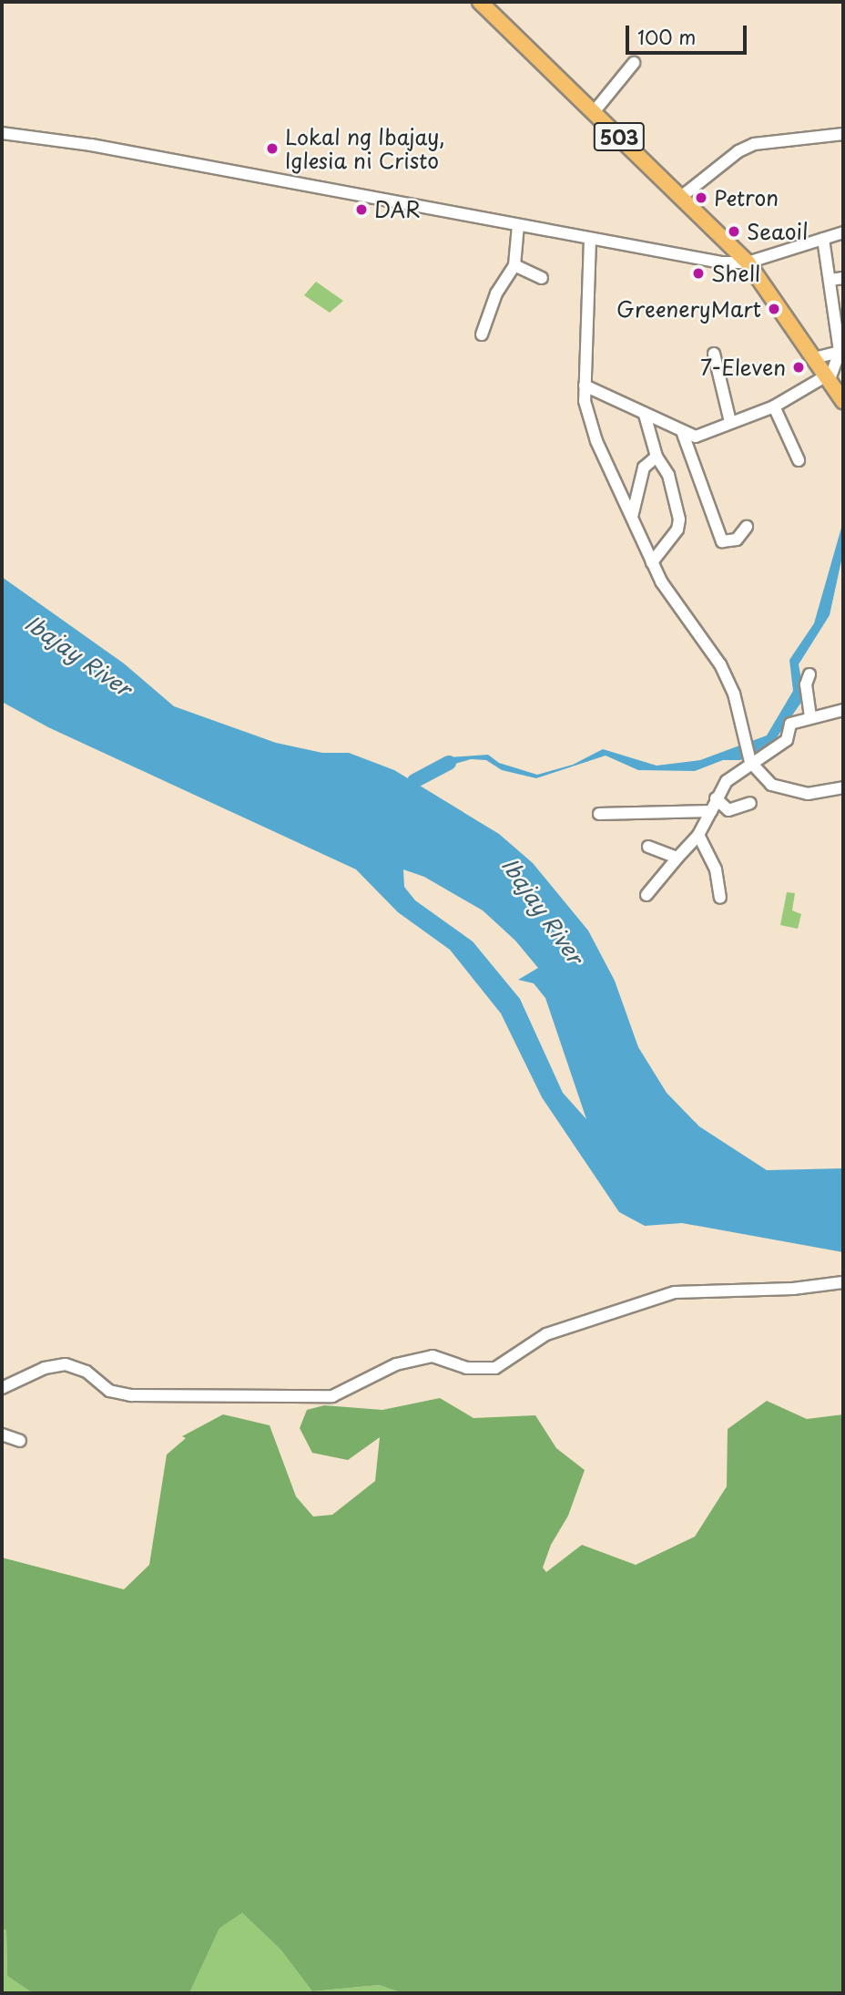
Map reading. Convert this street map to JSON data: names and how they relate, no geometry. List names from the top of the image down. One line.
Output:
{"streets":{"main road":["503"]},"water":["Ibajay River"],"places":["Lokal ng Ibajay, Iglesia ni Cristo","Petron","DAR","Seaoil","Shell","GreeneryMart","7-Eleven"],"scale_bar":"100 m"}
